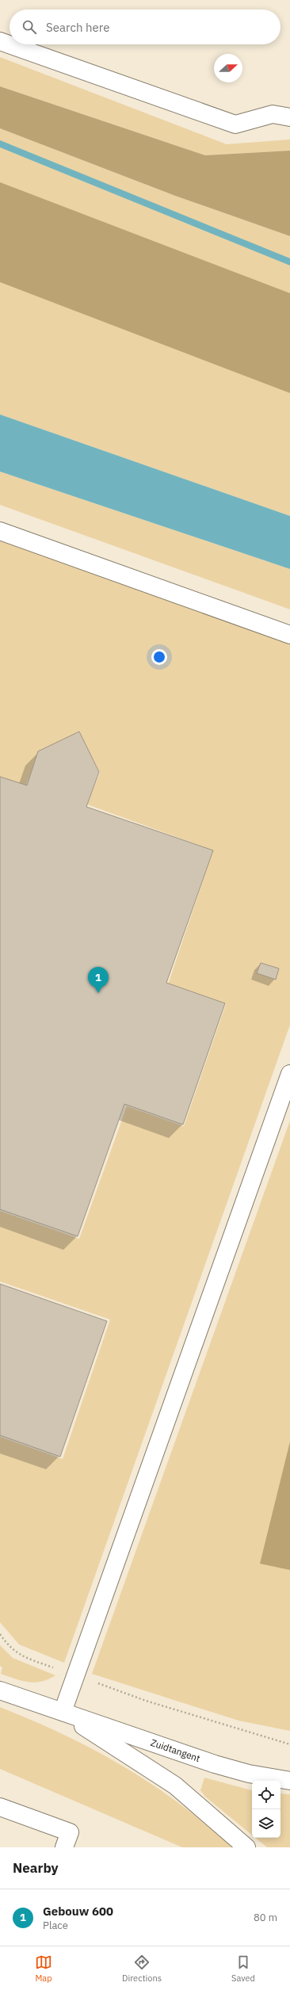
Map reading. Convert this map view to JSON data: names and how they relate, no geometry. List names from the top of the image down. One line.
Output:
{"streets":{"street":["Zuidtangent"]},"north":"right","page":{"search":"Search here","pins":"1","heading":"Nearby","list":[{"mark":"1","name":"Gebouw 600","note":"Place","value":"80 m"}],"nav":["Map","Directions","Saved"]}}
